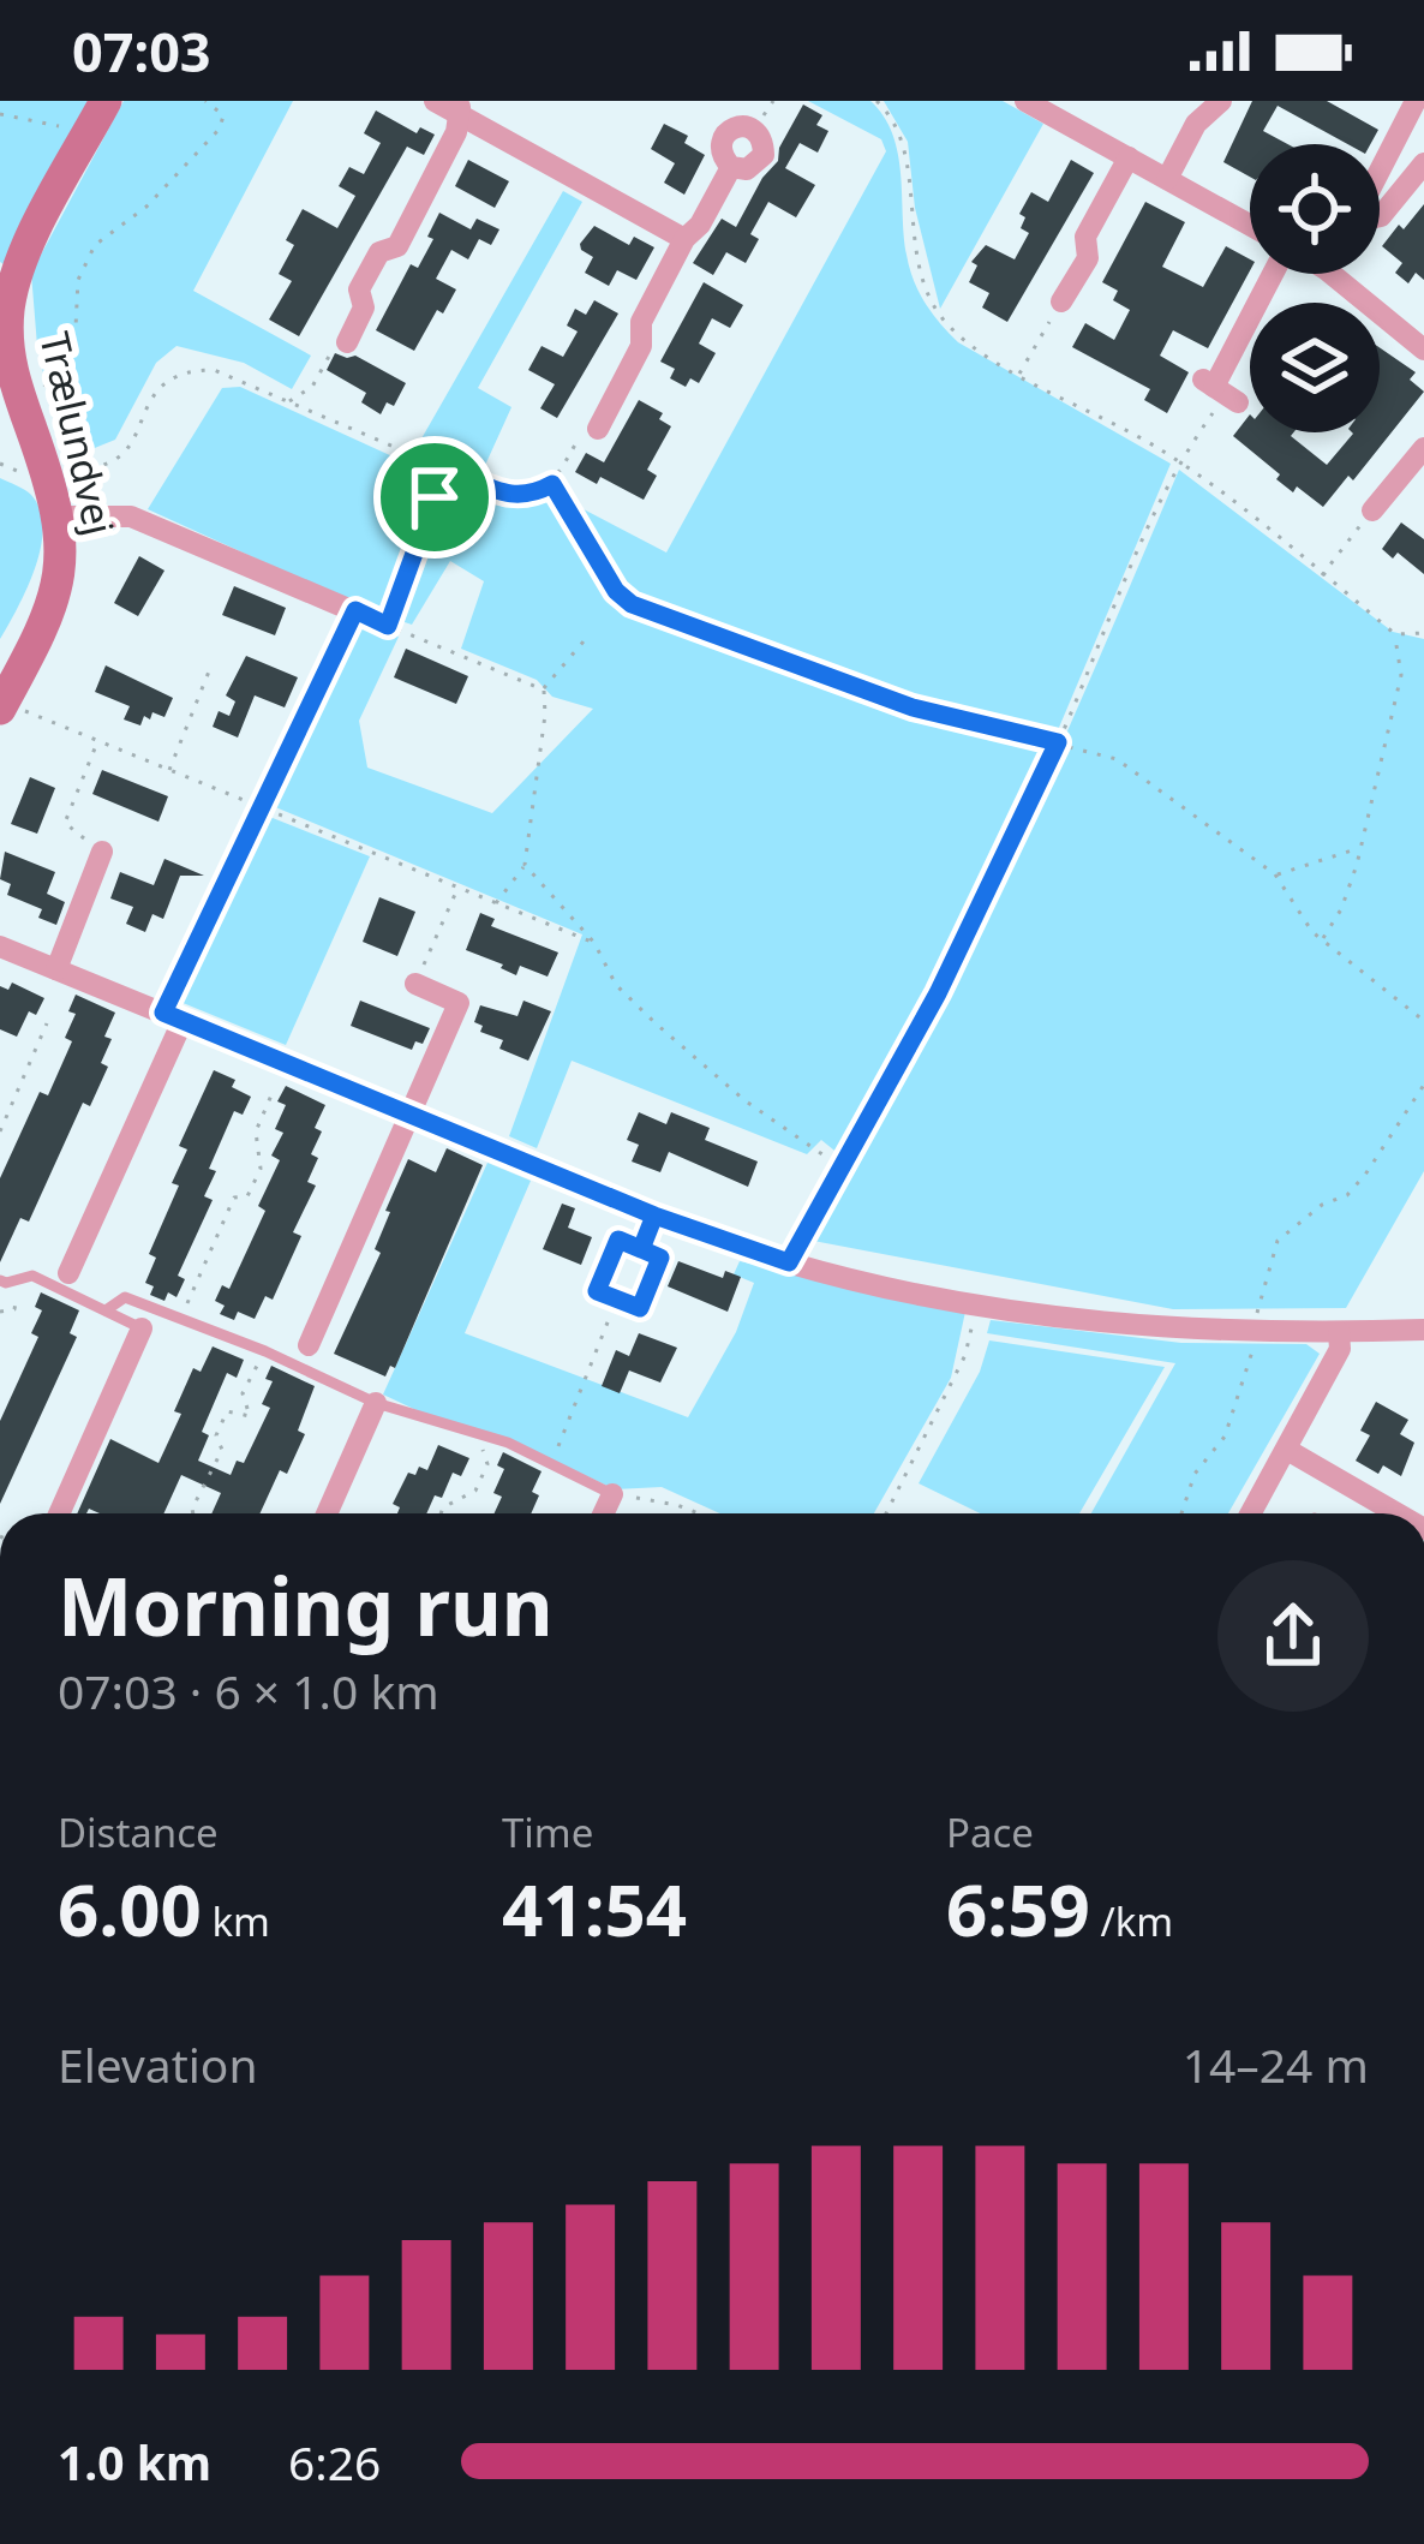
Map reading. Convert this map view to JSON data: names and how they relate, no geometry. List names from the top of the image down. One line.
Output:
{"streets":{"street":["Trælundvej"]},"page":{"status":"07:03","heading":["Morning run","07:03 · 6 × 1.0 km"],"stats":[["Distance","6.00 km"],["Time","41:54"],["Pace","6:59 /km"]],"chart":["Elevation","14–24 m"],"list":[{"name":"1.0 km","note":"6:26"}]}}
